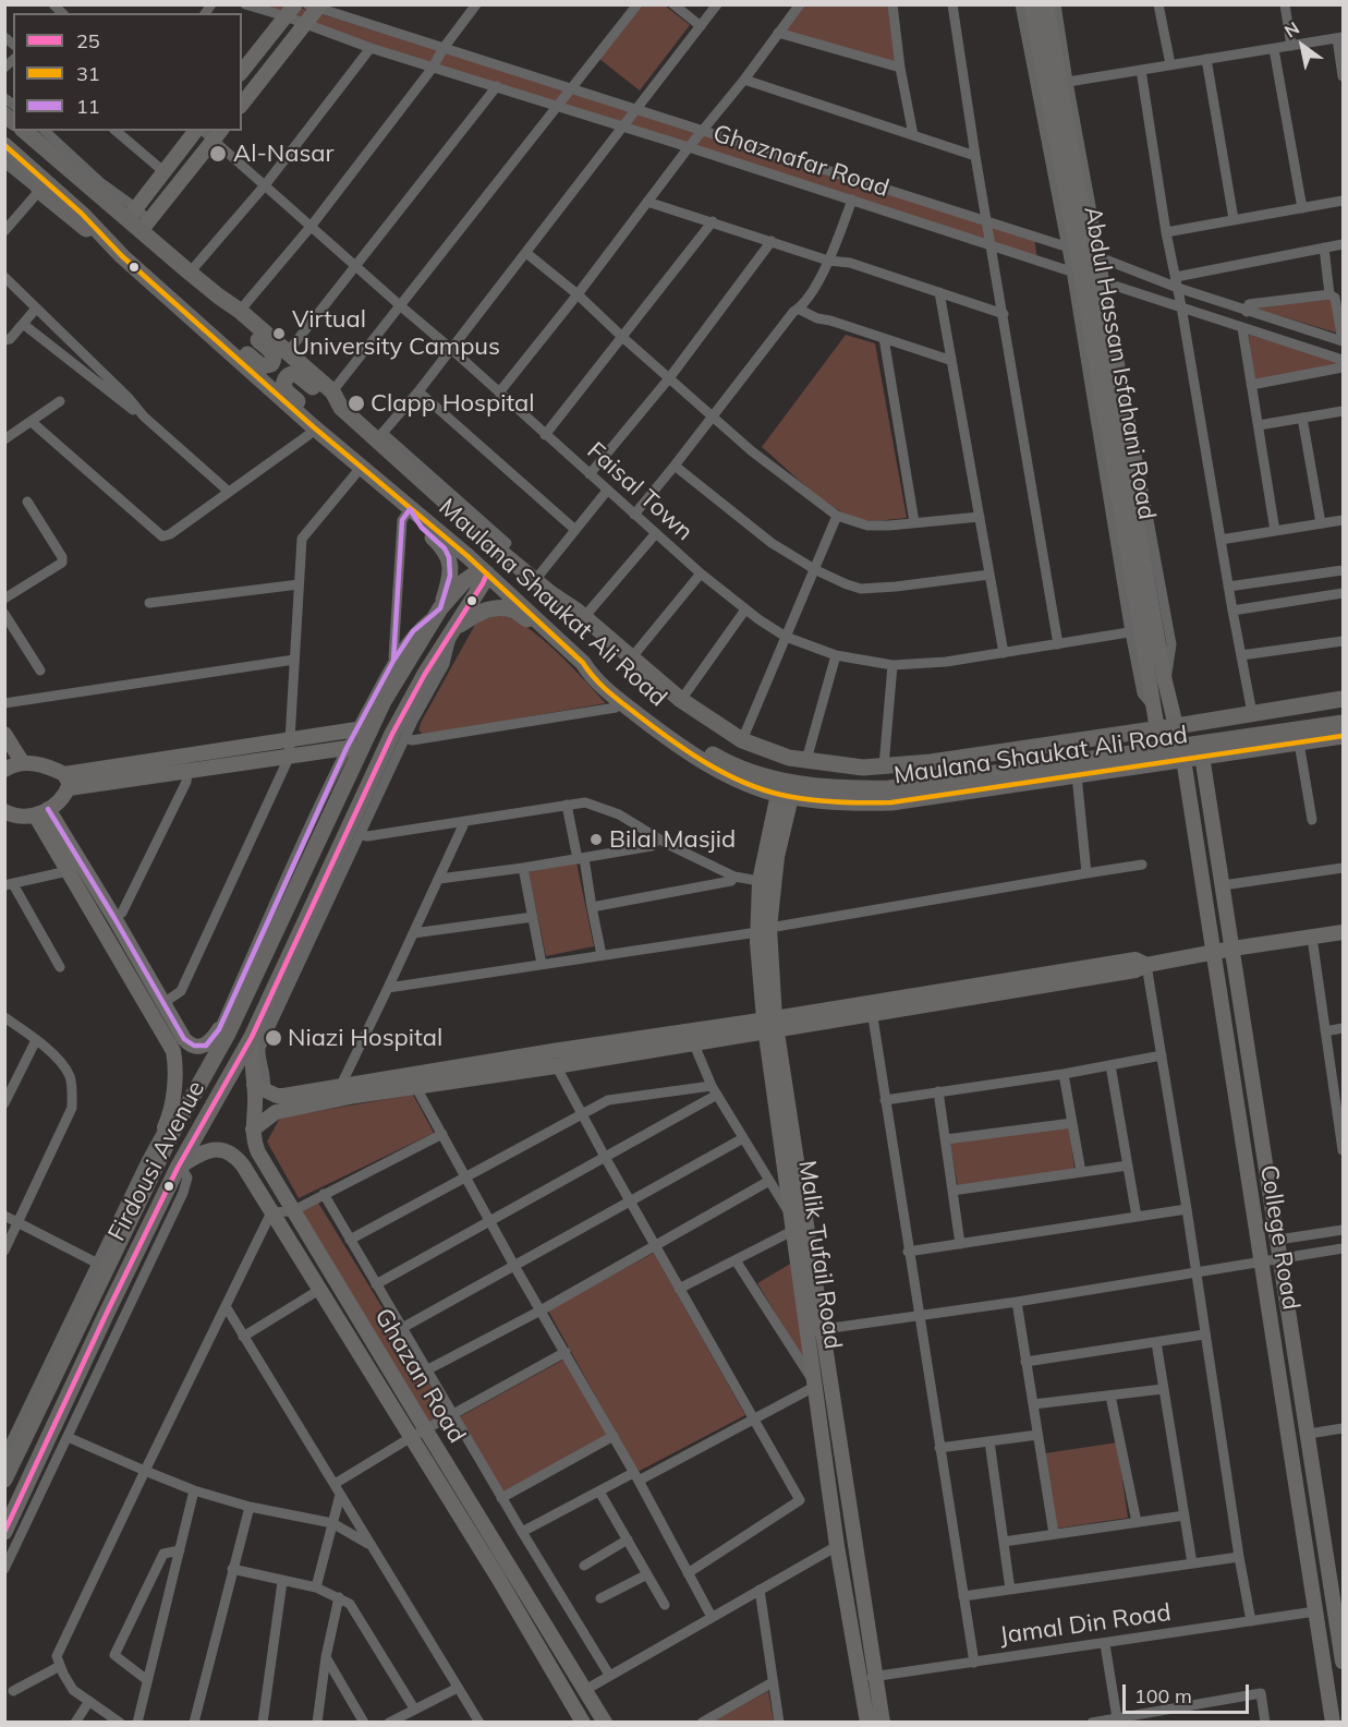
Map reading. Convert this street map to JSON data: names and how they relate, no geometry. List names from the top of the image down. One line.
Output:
{"streets":{"main road":["Maulana Shaukat Ali Road","Firdousi Avenue"],"street":["Ghaznafar Road","Abdul Hassan Isfahani Road","Faisal Town","College Road","Malik Tufail Road","Ghazan Road","Jamal Din Road"]},"crossings":[["Ghaznafar Road","Abdul Hassan Isfahani Road"],["Abdul Hassan Isfahani Road","Faisal Town"],["Abdul Hassan Isfahani Road","Maulana Shaukat Ali Road"],["Maulana Shaukat Ali Road","Firdousi Avenue"],["Maulana Shaukat Ali Road","College Road"],["Maulana Shaukat Ali Road","Malik Tufail Road"],["Firdousi Avenue","Ghazan Road"],["College Road","Jamal Din Road"],["Malik Tufail Road","Jamal Din Road"]],"places":["Al-Nasar","Virtual University Campus","Clapp Hospital","Bilal Masjid","Niazi Hospital"],"lines":["transit line 31","transit line 11","transit line 25"],"legend":["25","31","11"],"scale_bar":"100 m","north":"top left"}
